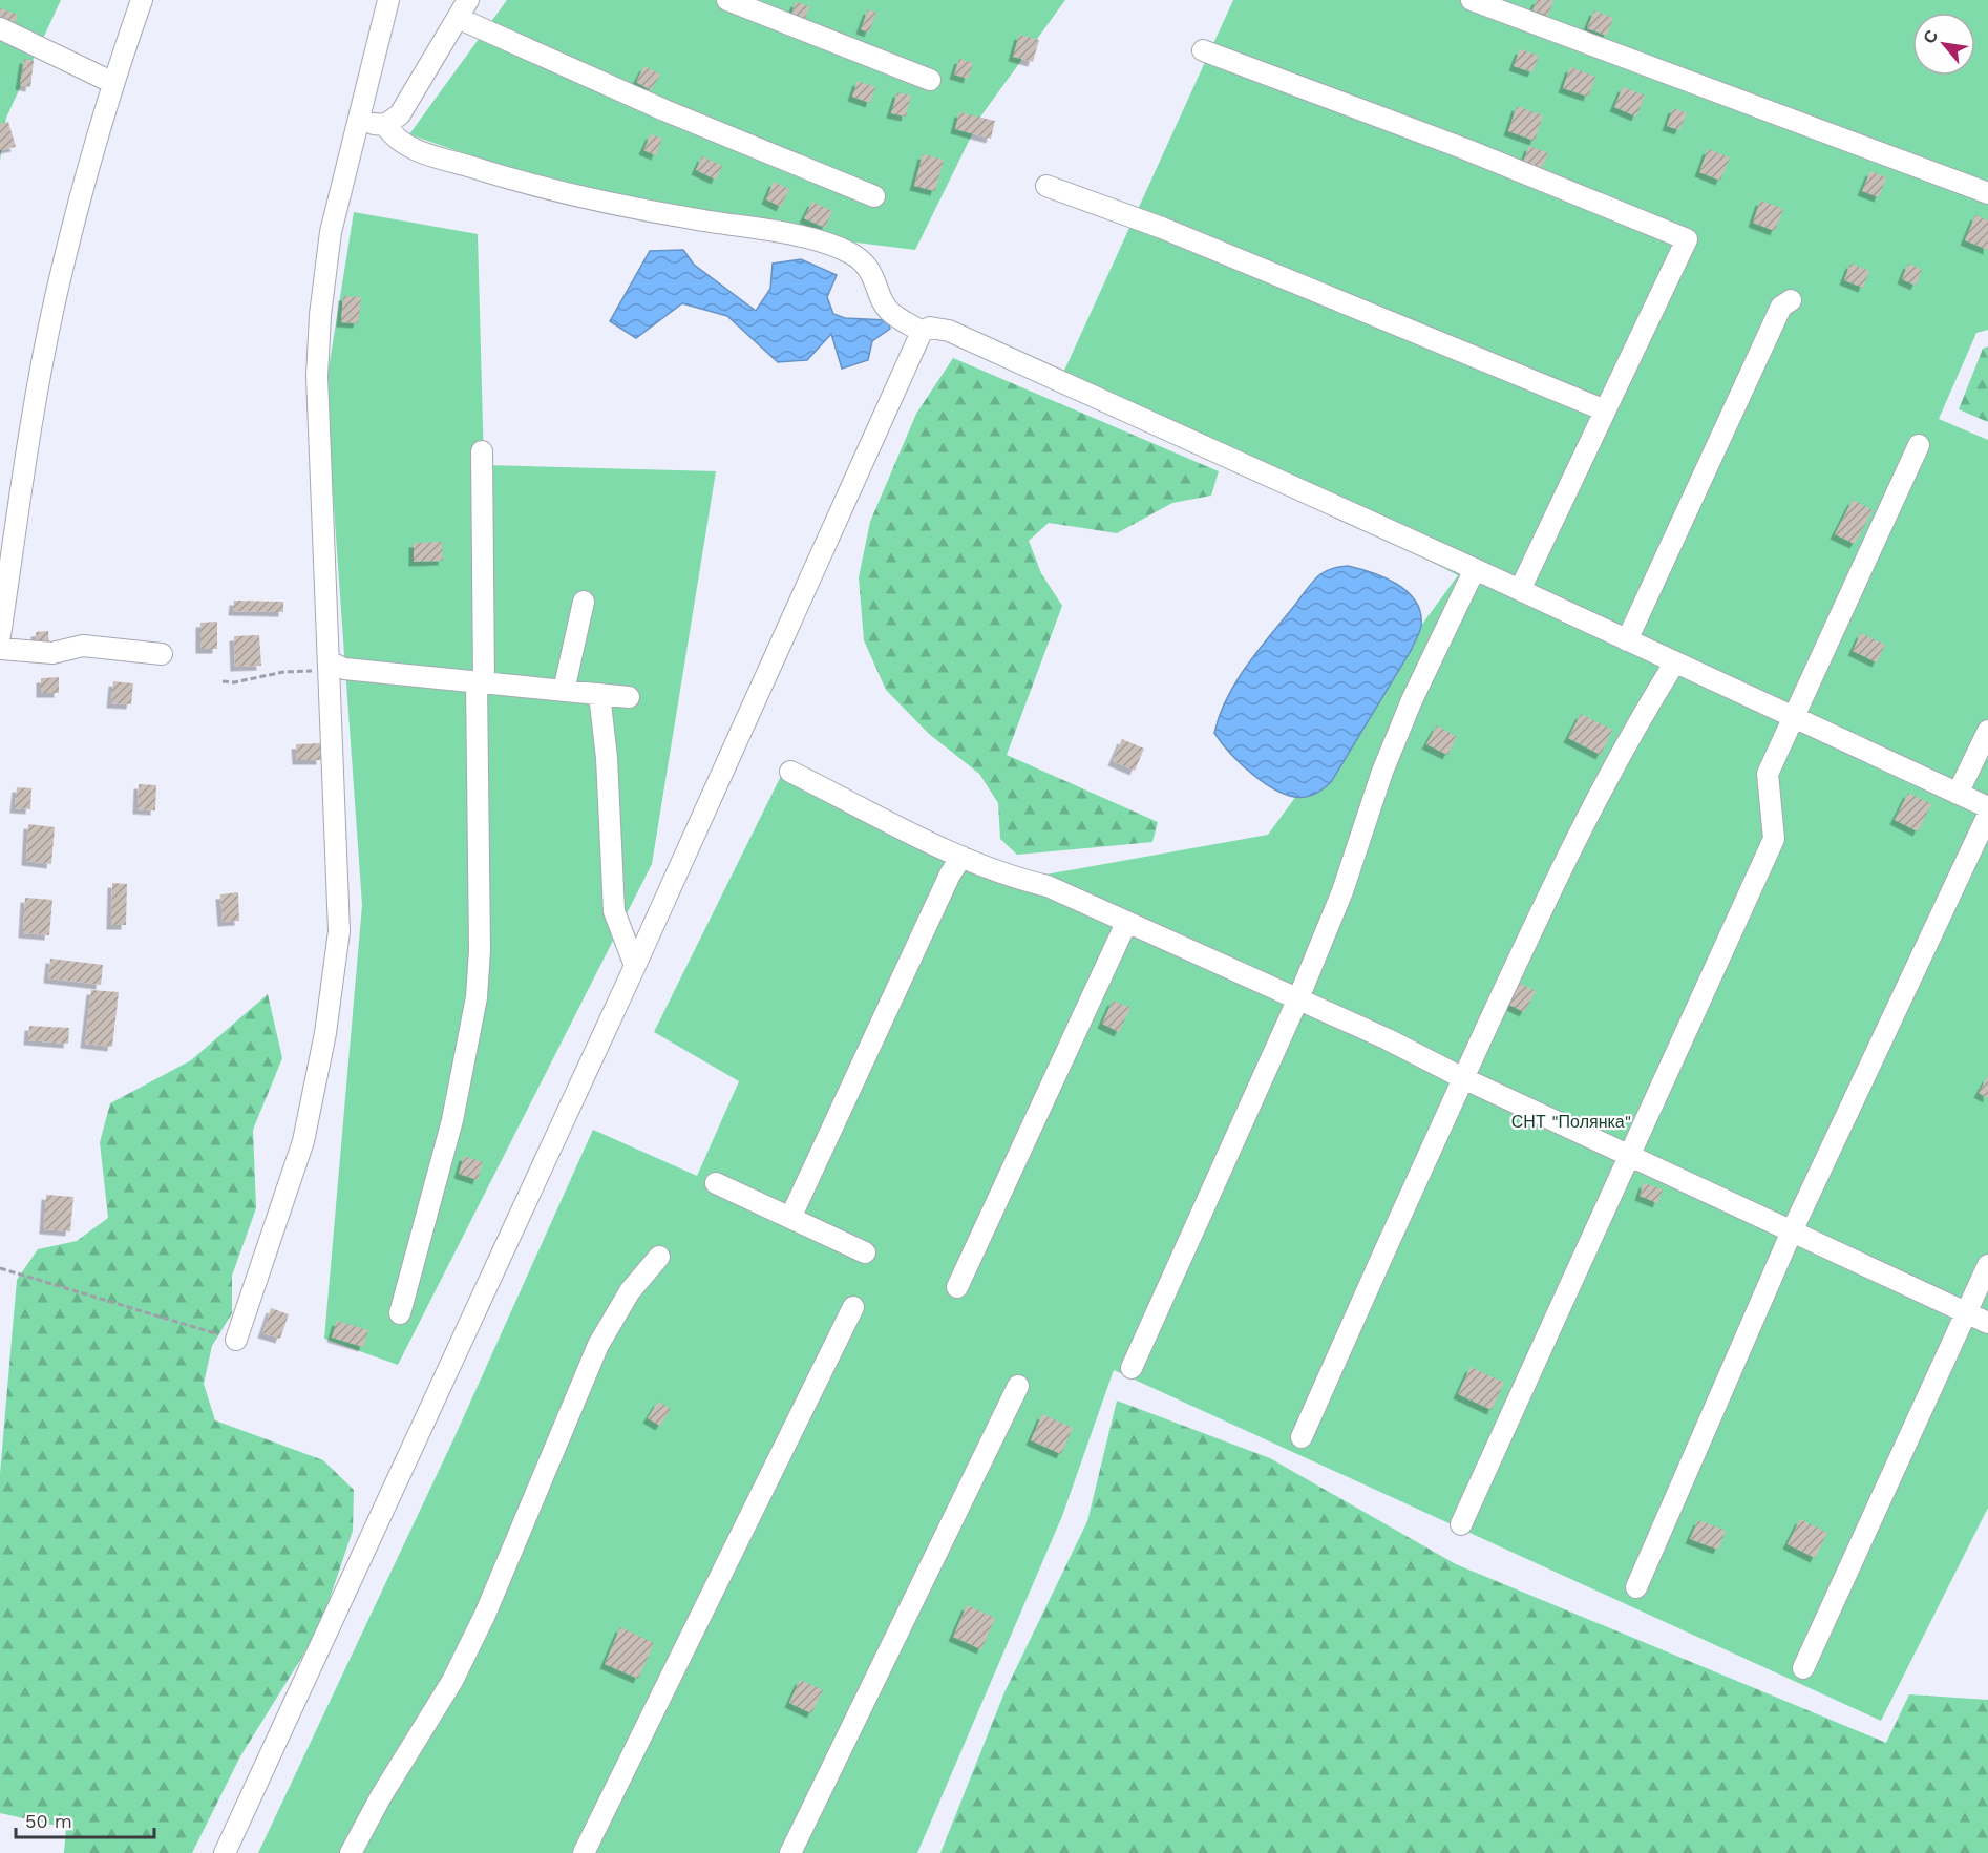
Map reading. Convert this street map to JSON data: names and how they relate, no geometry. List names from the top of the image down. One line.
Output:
{"parks":["СНТ \"Полянка\""],"scale_bar":"50 m","north":"top left"}
